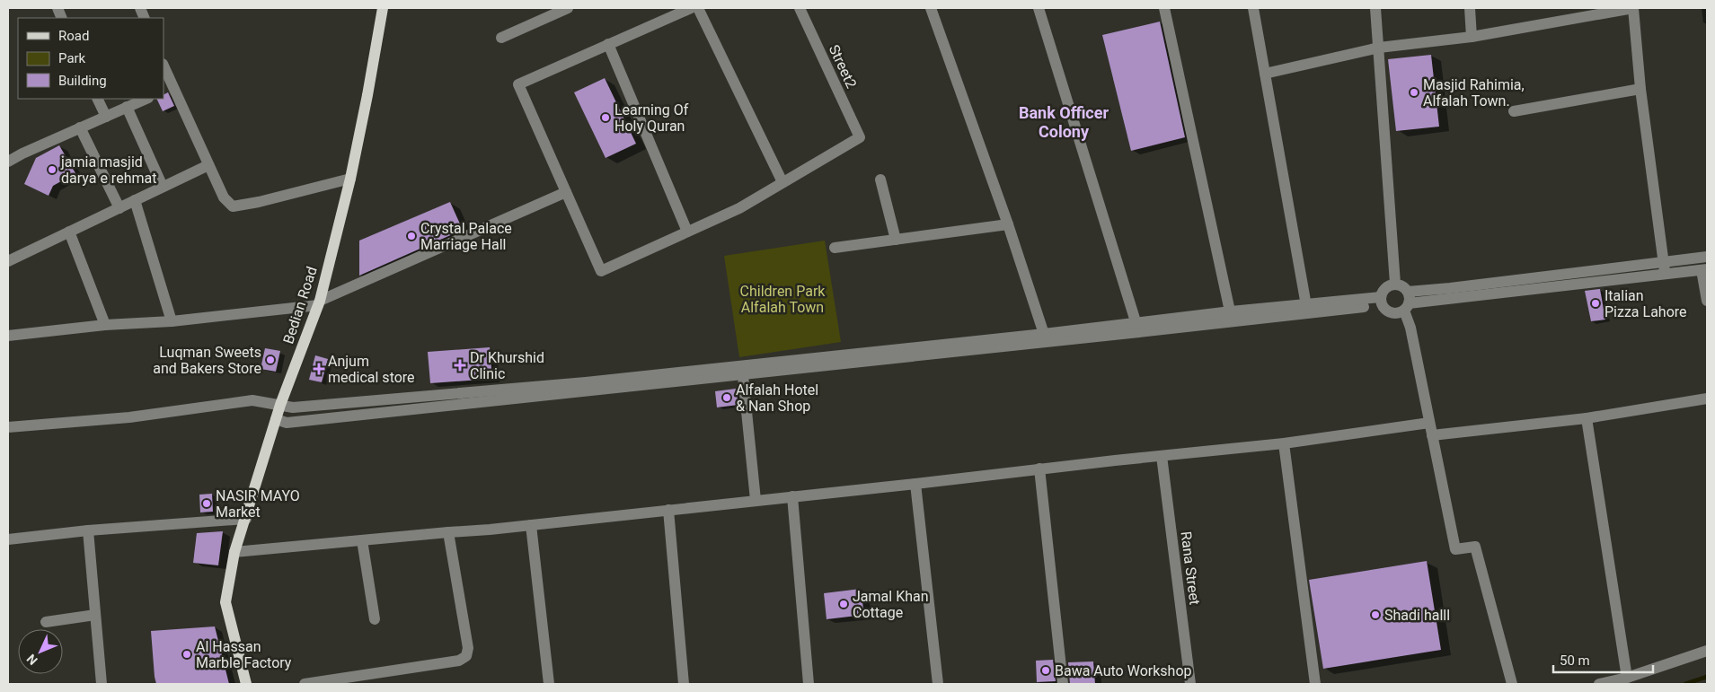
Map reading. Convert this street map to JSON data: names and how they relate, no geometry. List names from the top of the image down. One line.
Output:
{"streets":{"main road":["Bedian Road"],"street":["Street2","Rana Street"]},"districts":["Bank Officer Colony"],"parks":["Children Park Alfalah Town"],"places":{"other":["Masjid Rahimia, Alfalah Town.","Learning Of Holy Quran","jamia masjid darya e rehmat","Crystal Palace Marriage Hall","Italian Pizza Lahore","Luqman Sweets and Bakers Store","Alfalah Hotel & Nan Shop","NASIR MAYO Market","Jamal Khan Cottage","Shadi halll","Al Hassan Marble Factory","Bawa Auto Workshop"],"health":["Dr Khurshid Clinic","Anjum medical store"]},"legend":["Road","Park","Building"],"scale_bar":"50 m","north":"bottom left"}
